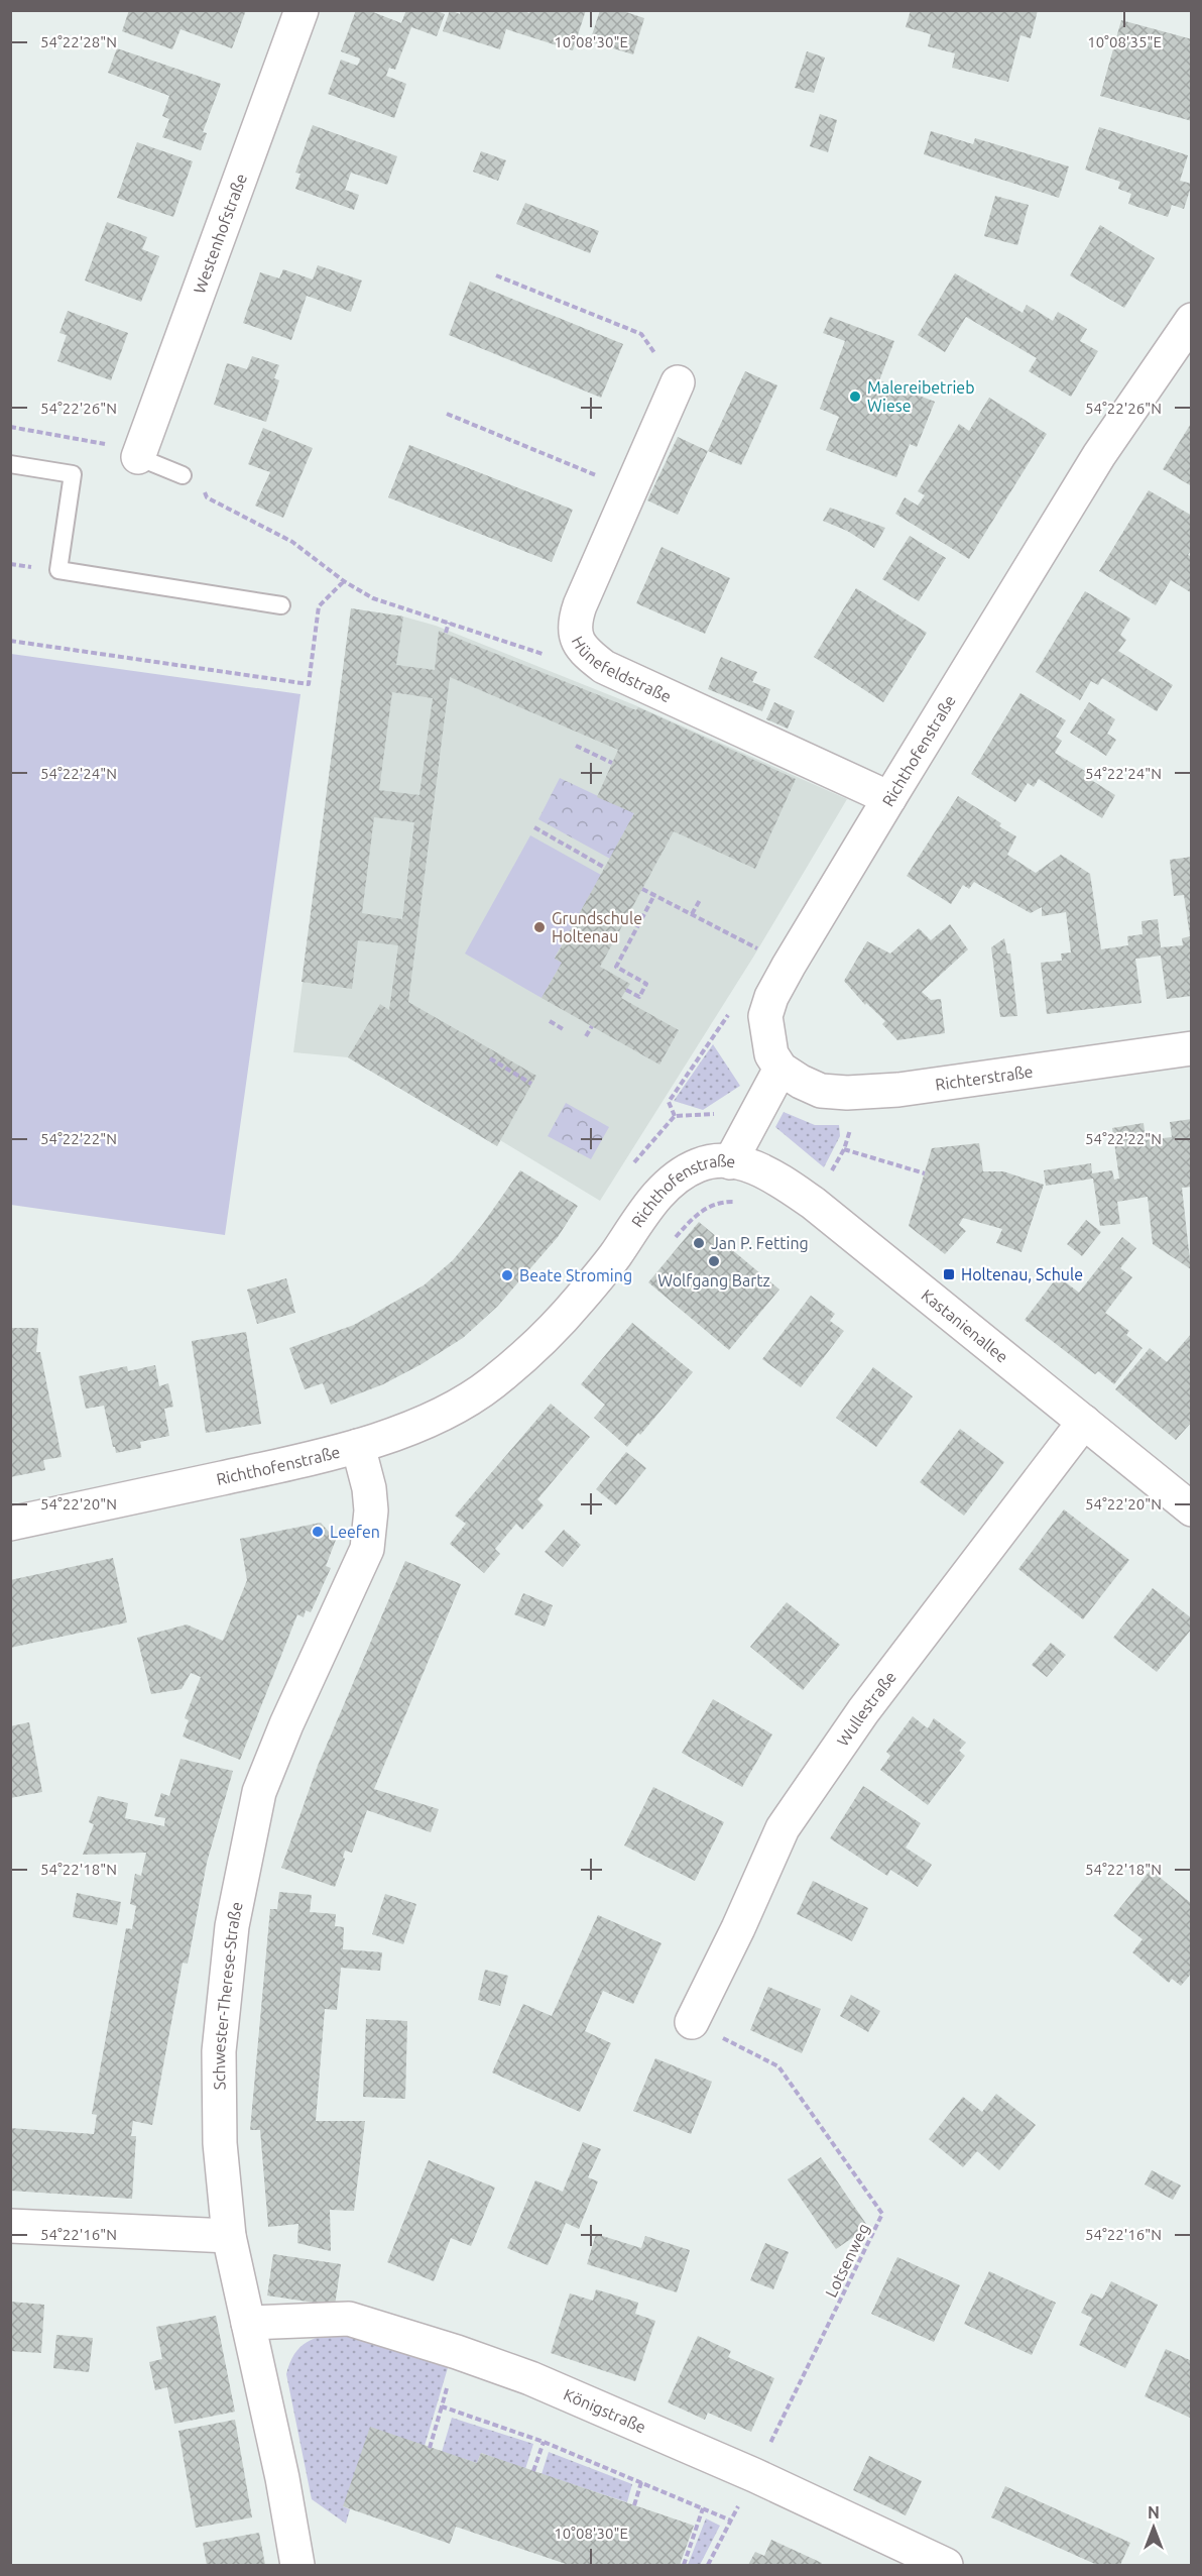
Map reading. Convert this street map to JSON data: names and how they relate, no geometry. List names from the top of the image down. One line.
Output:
{"streets":{"street":["Westenhofstraße","Hünefeldstraße","Richthofenstraße","Richterstraße","Kastanienallee","Wullestraße","Schwester-Therese-Straße","Königstraße"],"path":["Lotsenweg"]},"crossings":[["Hünefeldstraße","Richthofenstraße"],["Richthofenstraße","Richterstraße"],["Richthofenstraße","Kastanienallee"],["Richthofenstraße","Schwester-Therese-Straße"],["Kastanienallee","Wullestraße"],["Wullestraße","Lotsenweg"],["Schwester-Therese-Straße","Königstraße"],["Lotsenweg","Königstraße"]],"places":{"other":["Malereibetrieb Wiese","Grundschule Holtenau","Jan P. Fetting","Wolfgang Bartz","Beate Stroming","Leefen"],"transit":["Holtenau, Schule"]},"north":"top","coordinates":["10°08'30\"E","10°08'35\"E","54°22'28\"N","54°22'26\"N","54°22'24\"N","54°22'22\"N","54°22'20\"N","54°22'18\"N","54°22'16\"N"]}
